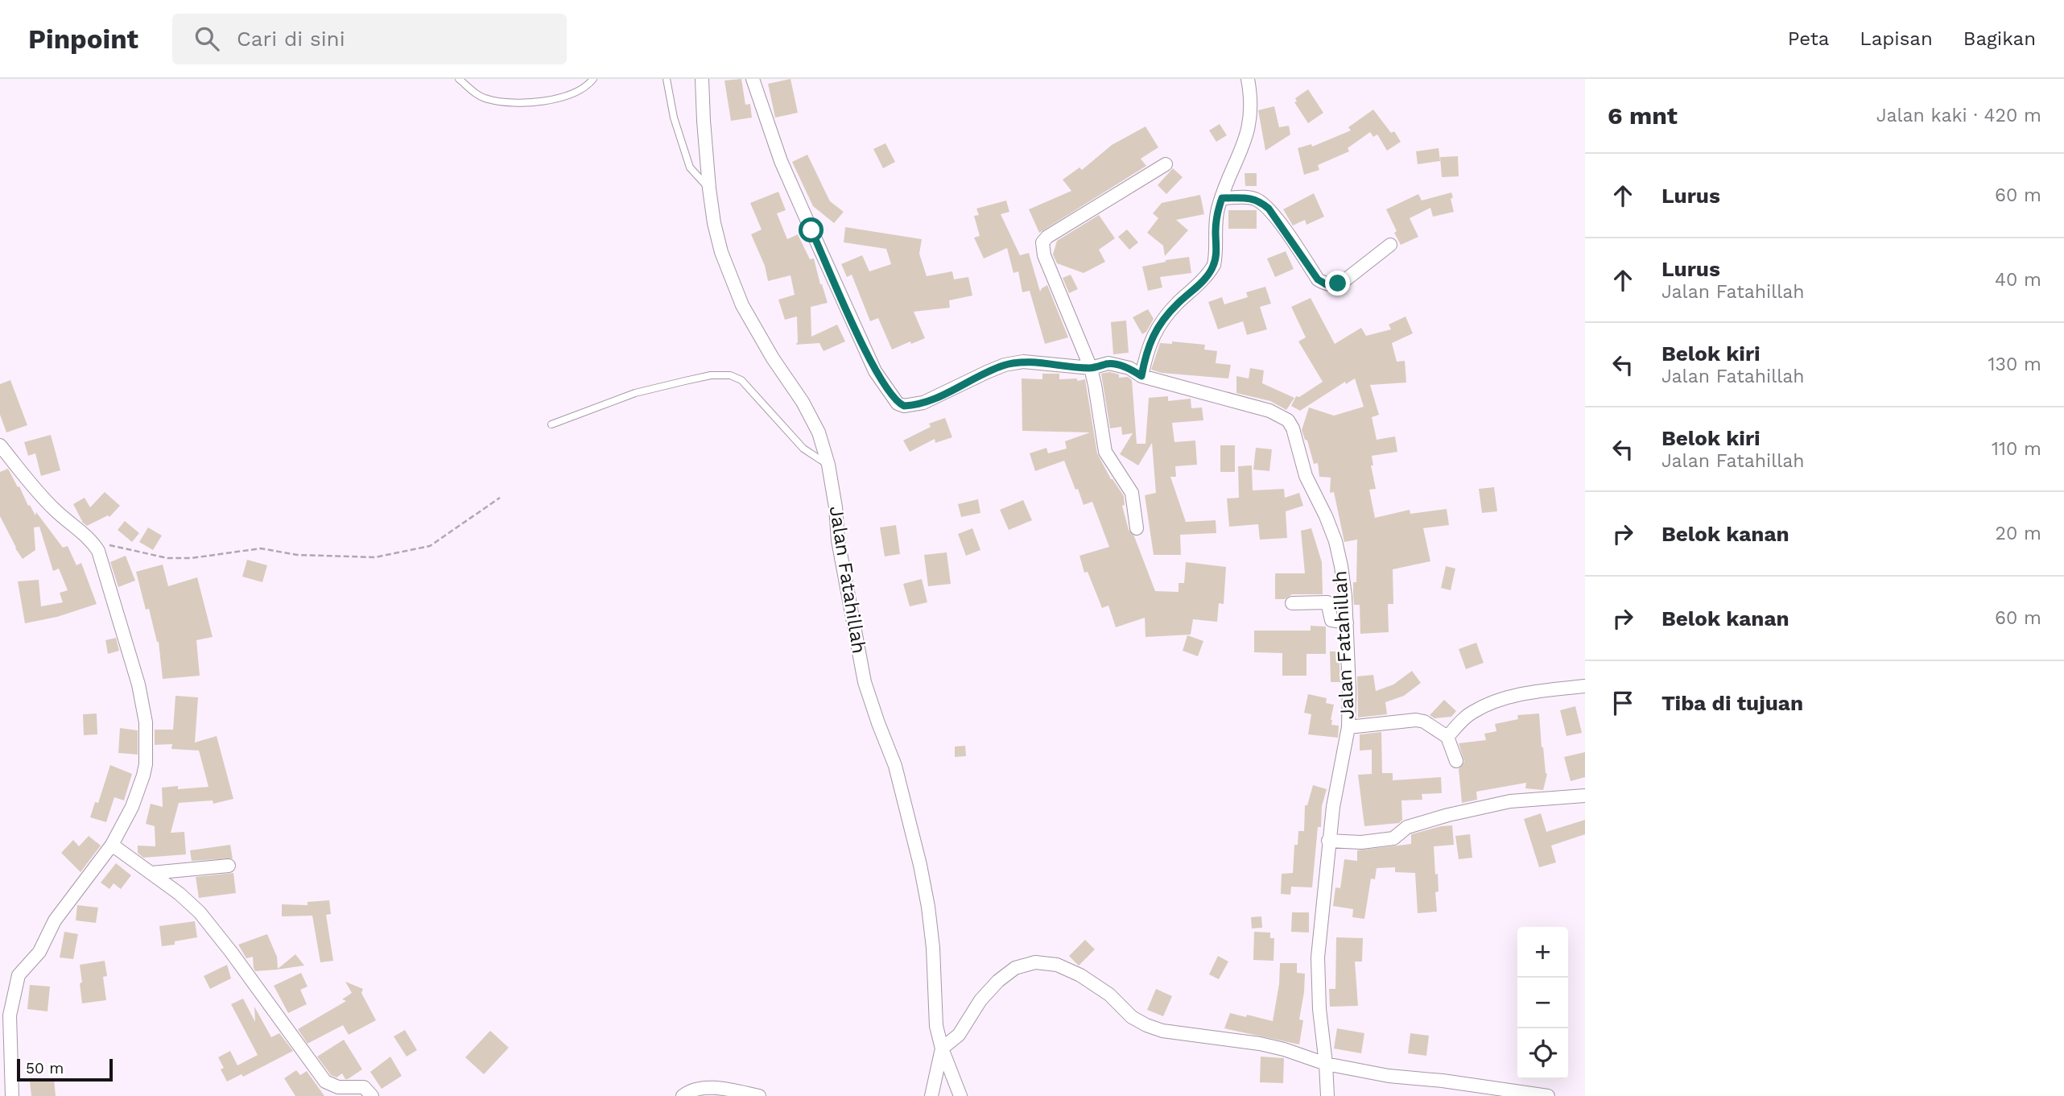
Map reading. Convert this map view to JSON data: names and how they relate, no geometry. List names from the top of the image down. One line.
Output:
{"streets":{"street":["Jalan Fatahillah"]},"scale_bar":"50 m","page":{"header":"Pinpoint","search":"Cari di sini","nav":["Peta","Lapisan","Bagikan"],"heading":["6 mnt","Jalan kaki · 420 m"],"list":[["Lurus","60 m"],["Lurus","Jalan Fatahillah","40 m"],["Belok kiri","Jalan Fatahillah","130 m"],["Belok kiri","Jalan Fatahillah","110 m"],["Belok kanan","20 m"],["Belok kanan","60 m"],"Tiba di tujuan"],"map_buttons":["+","−"],"scale":"50 m"}}
